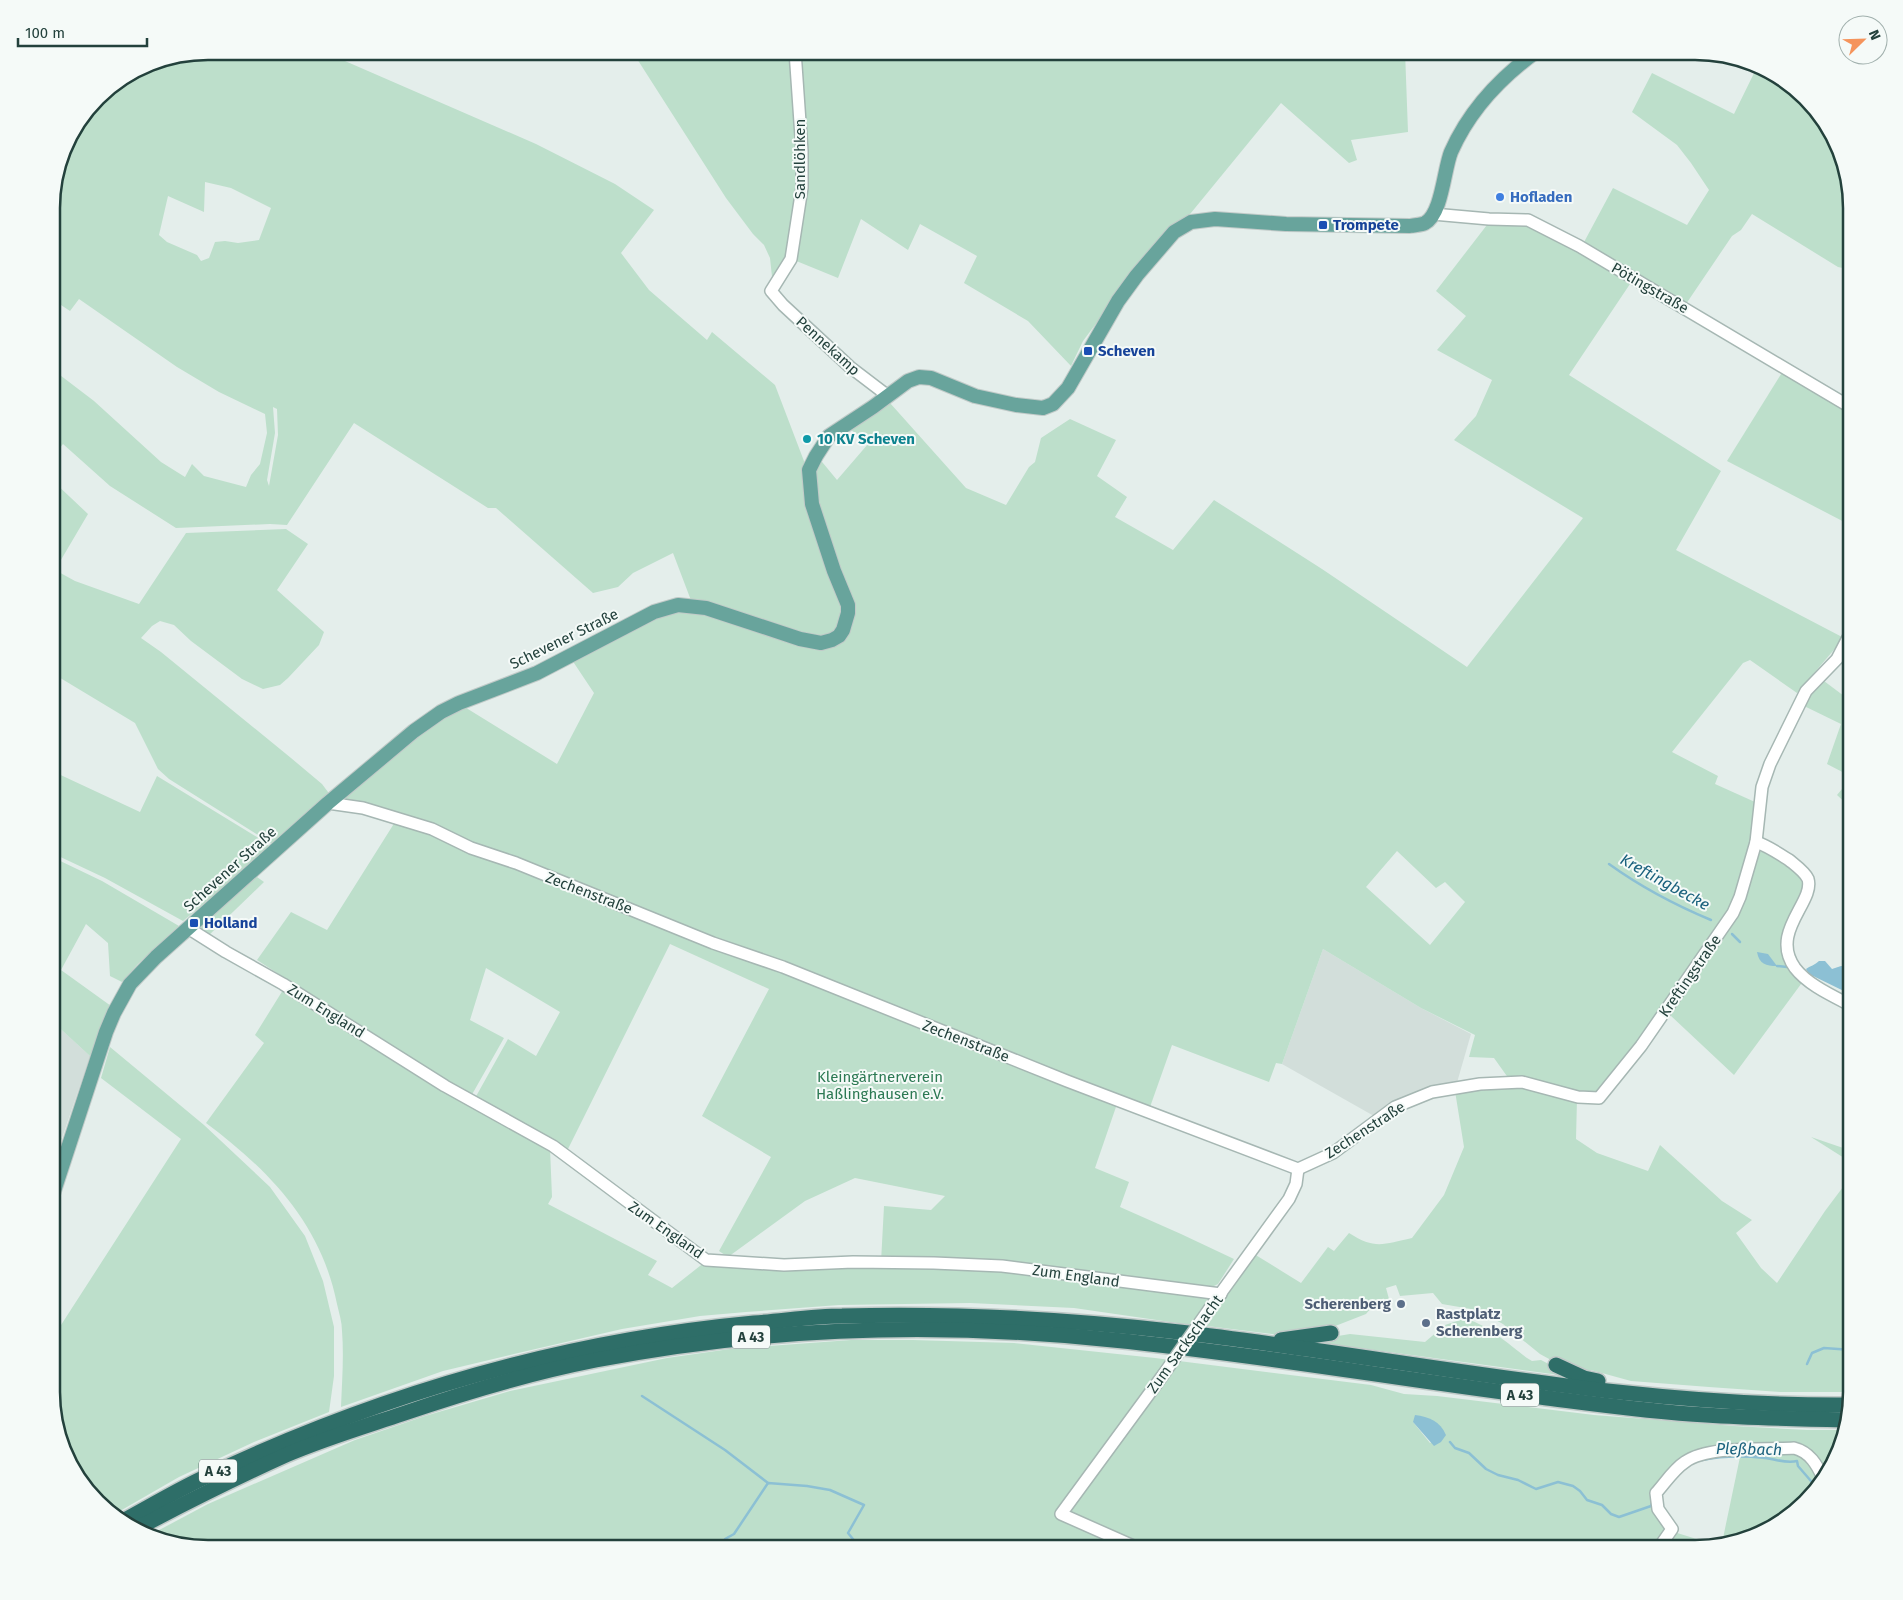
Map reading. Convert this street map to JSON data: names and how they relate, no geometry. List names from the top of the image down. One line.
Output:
{"streets":{"highway":["A 43"],"main road":["Schevener Straße"],"street":["Sandlöhken","Pötingstraße","Pennekamp","Zechenstraße","Kreftingstraße","Zum England","Zum Sackschacht"]},"crossings":[["Sandlöhken","Pennekamp"],["Pötingstraße","Schevener Straße"],["Pennekamp","Schevener Straße"],["Schevener Straße","Zechenstraße"],["Schevener Straße","Zum England"],["Zechenstraße","Kreftingstraße"],["Zechenstraße","Zum Sackschacht"],["Zum England","Zum Sackschacht"]],"water":["Kreftingbecke","Pleßbach"],"parks":["Kleingärtnerverein Haßlinghausen e.V."],"places":{"other":["Hofladen","10 KV Scheven","Scherenberg","Rastplatz Scherenberg"],"transit":["Trompete","Scheven","Holland"]},"scale_bar":"100 m","north":"top right"}
